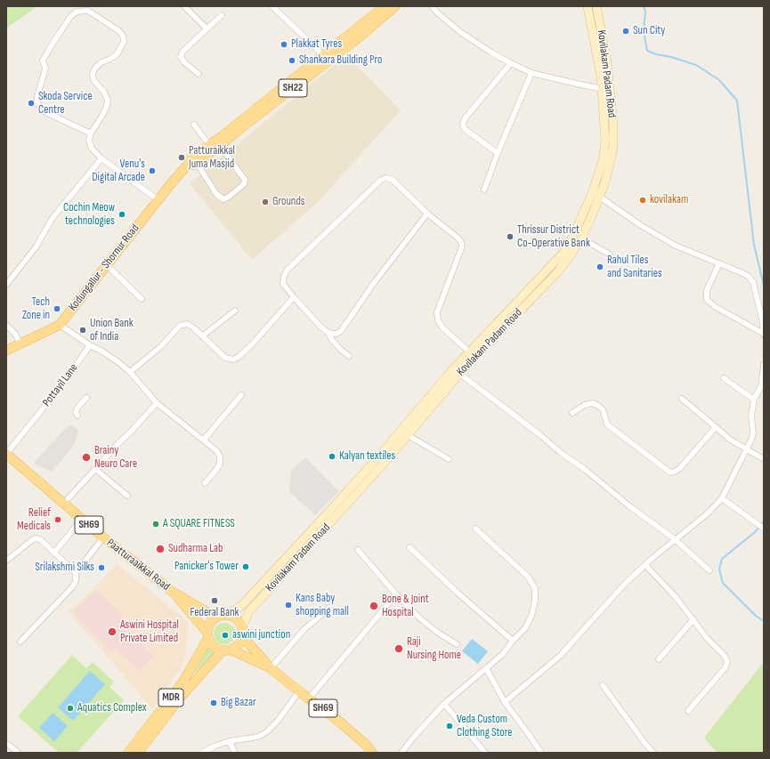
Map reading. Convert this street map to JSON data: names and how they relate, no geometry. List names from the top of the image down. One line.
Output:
{"streets":{"main road":["Kovilakam Padam Road","SH22","Kodungallur - Shornur Road","SH69","Paatturaaikkal Road","MDR"],"street":["Pottayil Lane"]},"crossings":[["Kovilakam Padam Road","SH69"],["Kovilakam Padam Road","MDR"],["SH22","Kodungallur - Shornur Road"],["Pottayil Lane","Paatturaaikkal Road"],["SH69","Paatturaaikkal Road"],["SH69","MDR"]],"places":["Sun City","Plakkat Tyres","Shankara Building Pro","Skoda Service Centre","Patturaikkal Juma Masjid","Venu's Digital Arcade","kovilakam","Grounds","Cochin Meow technologies","Thrissur District Co-Operative Bank","Rahul Tiles and Sanitaries","Tech Zone in","Union Bank of India","Kalyan textiles","Brainy Neuro Care","Relief Medicals","A SQUARE FITNESS","Sudharma Lab","Panicker's Tower","Srilakshmi Silks","Federal Bank","Kans Baby shopping mall","Bone & Joint Hospital","Aswini Hospital Private Limited","aswini junction","Raji Nursing Home","Big Bazar","Aquatics Complex","Veda Custom Clothing Store"]}
